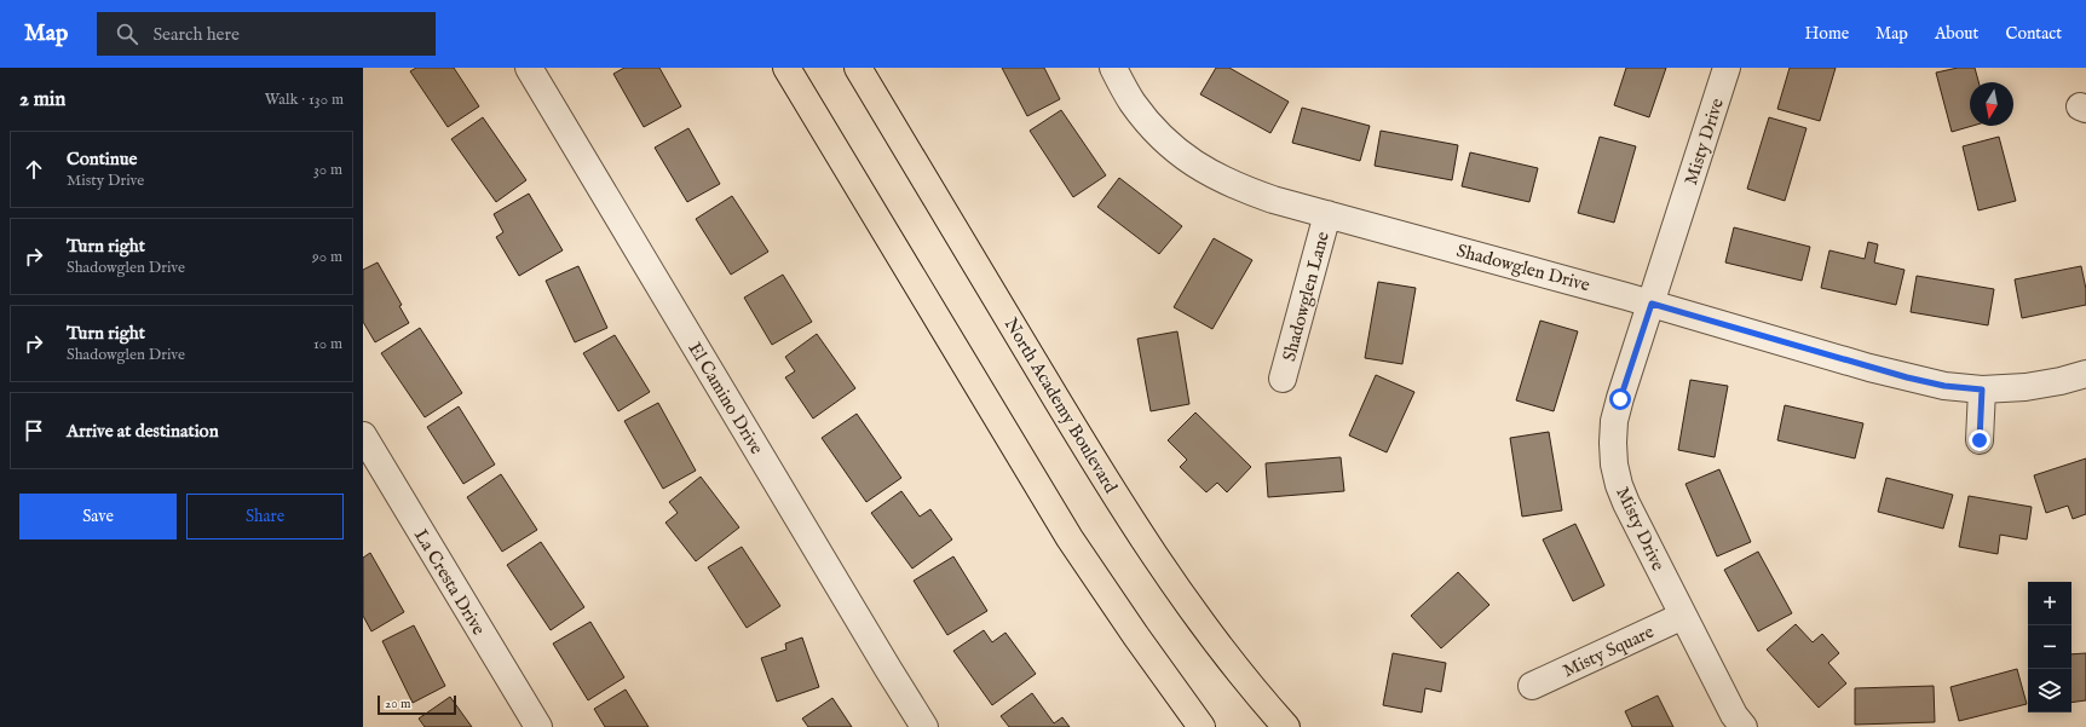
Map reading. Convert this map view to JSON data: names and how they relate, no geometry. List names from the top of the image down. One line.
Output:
{"streets":{"highway":["North Academy Boulevard"],"street":["Misty Drive","Shadowglen Drive","Shadowglen Lane","El Camino Drive","La Cresta Drive","Misty Square"]},"crossings":[["Misty Drive","Shadowglen Drive"],["Misty Drive","Misty Square"],["Shadowglen Drive","Shadowglen Lane"]],"scale_bar":"20 m","north":"bottom","page":{"header":"Map","search":"Search here","nav":["Home","Map","About","Contact"],"heading":["2 min","Walk · 130 m"],"list":[["Continue","Misty Drive","30 m"],["Turn right","Shadowglen Drive","90 m"],["Turn right","Shadowglen Drive","10 m"],"Arrive at destination"],"buttons":["Save","Share"],"map_buttons":["+","−"],"scale":"20 m"}}
